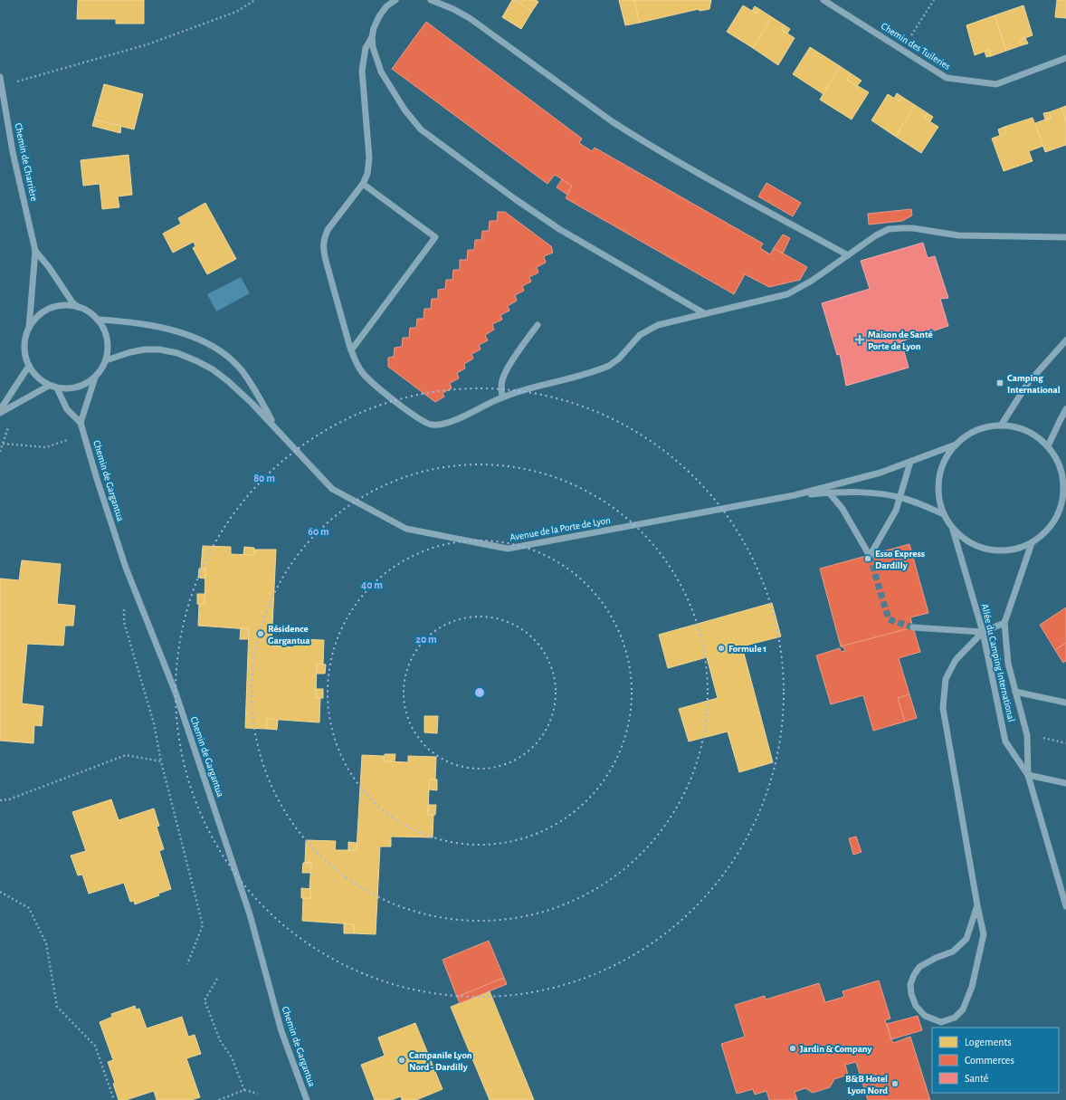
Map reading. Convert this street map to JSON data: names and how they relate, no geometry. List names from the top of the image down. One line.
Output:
{"streets":{"street":["Chemin des Tuileries","Chemin de Charrière","Chemin de Gargantua","Avenue de la Porte de Lyon","Allée du Camping International"]},"crossings":[["Chemin de Charrière","Chemin de Gargantua"],["Chemin de Charrière","Avenue de la Porte de Lyon"],["Chemin de Gargantua","Avenue de la Porte de Lyon"],["Avenue de la Porte de Lyon","Allée du Camping International"]],"places":{"health":["Maison de Santé Porte de Lyon"],"transit":["Camping International"],"other":["Esso Express Dardilly","Résidence Gargantua","Formule 1","Jardin & Company","Campanile Lyon Nord - Dardilly","B&B Hotel Lyon Nord"]},"legend":["Logements","Commerces","Santé"],"rings":["80 m","60 m","40 m","20 m"]}
